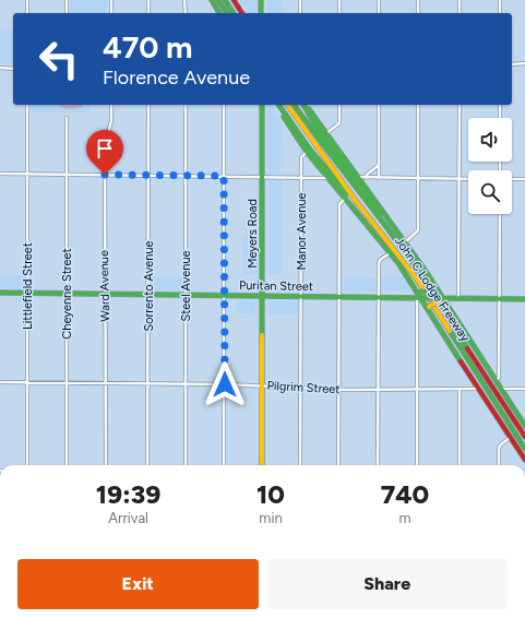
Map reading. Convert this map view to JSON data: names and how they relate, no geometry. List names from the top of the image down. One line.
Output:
{"streets":{"main road":["Meyers Road","Puritan Street","John C Lodge Freeway"],"street":["Manor Avenue","Littlefield Street","Ward Avenue","Sorrento Avenue","Steel Avenue","Cheyenne Street","Pilgrim Street"]},"crossings":[["Manor Avenue","Puritan Street"],["Manor Avenue","Pilgrim Street"],["Meyers Road","Puritan Street"],["Meyers Road","Pilgrim Street"],["Littlefield Street","Puritan Street"],["Littlefield Street","Pilgrim Street"],["Ward Avenue","Puritan Street"],["Ward Avenue","Pilgrim Street"],["Sorrento Avenue","Puritan Street"],["Sorrento Avenue","Pilgrim Street"],["Steel Avenue","Puritan Street"],["Steel Avenue","Pilgrim Street"],["Puritan Street","Cheyenne Street"],["Cheyenne Street","Pilgrim Street"]],"page":{"turn":["470 m","Florence Avenue"],"eta":["19:39","Arrival","10","min","740","m"],"buttons":["Exit","Share"]}}
